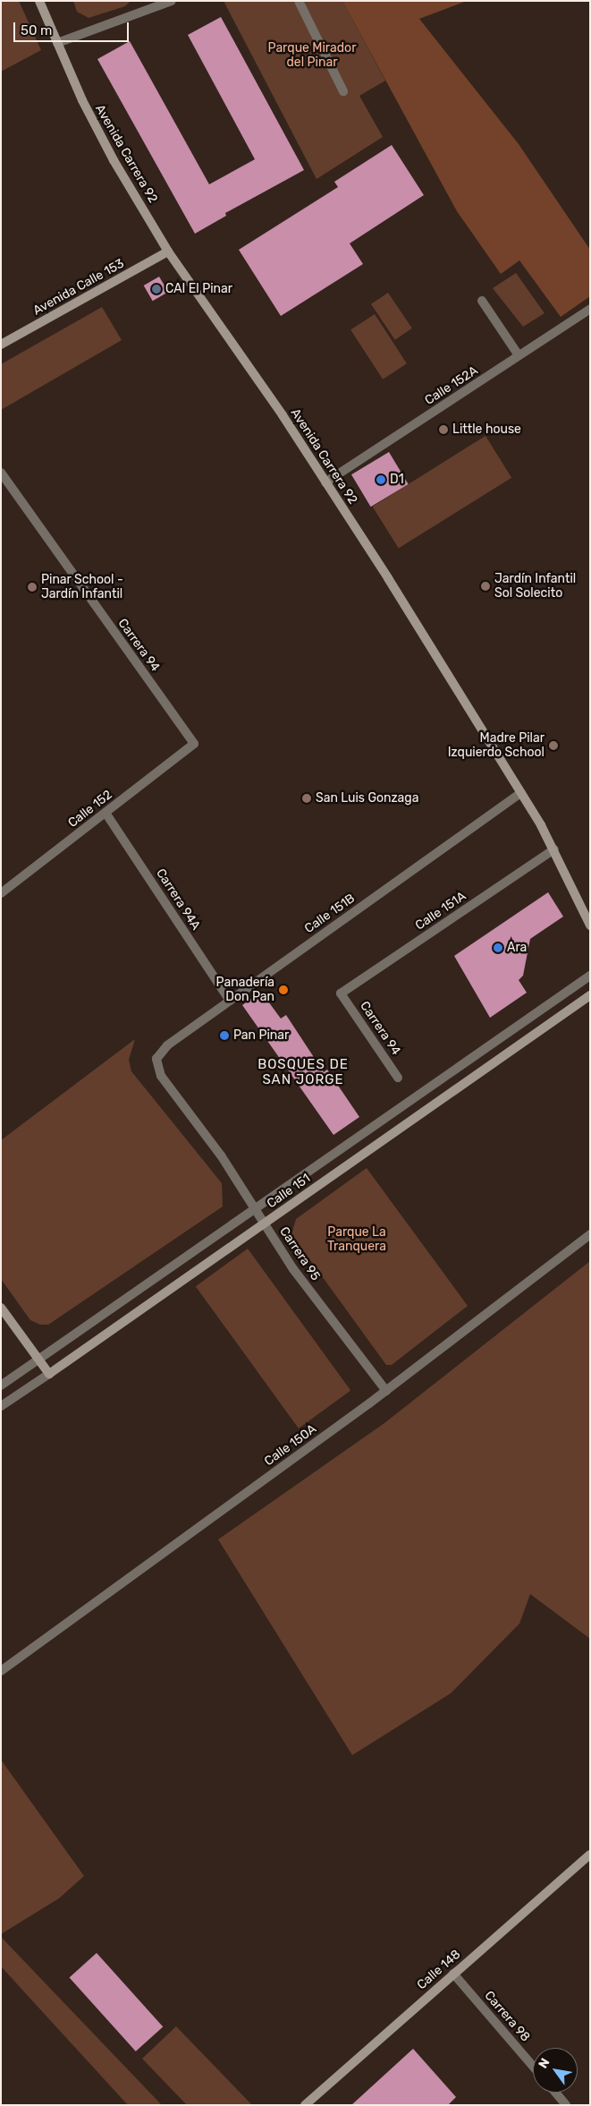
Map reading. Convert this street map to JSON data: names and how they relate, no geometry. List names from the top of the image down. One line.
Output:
{"streets":{"main road":["Avenida Carrera 92","Avenida Calle 153","Calle 151","Calle 148"],"street":["Calle 152A","Carrera 94","Calle 152","Carrera 94A","Calle 151A","Calle 151B","Carrera 95","Calle 150A","Carrera 98"]},"crossings":[["Avenida Carrera 92","Avenida Calle 153"],["Avenida Carrera 92","Calle 152A"],["Avenida Carrera 92","Calle 151A"],["Avenida Carrera 92","Calle 151B"],["Carrera 94","Calle 152"],["Carrera 94","Calle 151A"],["Calle 152","Carrera 94A"],["Carrera 94A","Calle 151B"],["Calle 151B","Carrera 95"],["Calle 151","Carrera 95"],["Carrera 95","Calle 150A"],["Calle 148","Carrera 98"]],"districts":["BOSQUES DE SAN JORGE"],"parks":["Parque Mirador del Pinar","Parque La Tranquera"],"places":["CAI El Pinar","Little house","D1","Jardín Infantil Sol Solecito","Pinar School - Jardín Infantil","Madre Pilar Izquierdo School","San Luis Gonzaga","Ara","Panadería Don Pan","Pan Pinar"],"scale_bar":"50 m","north":"top left"}
